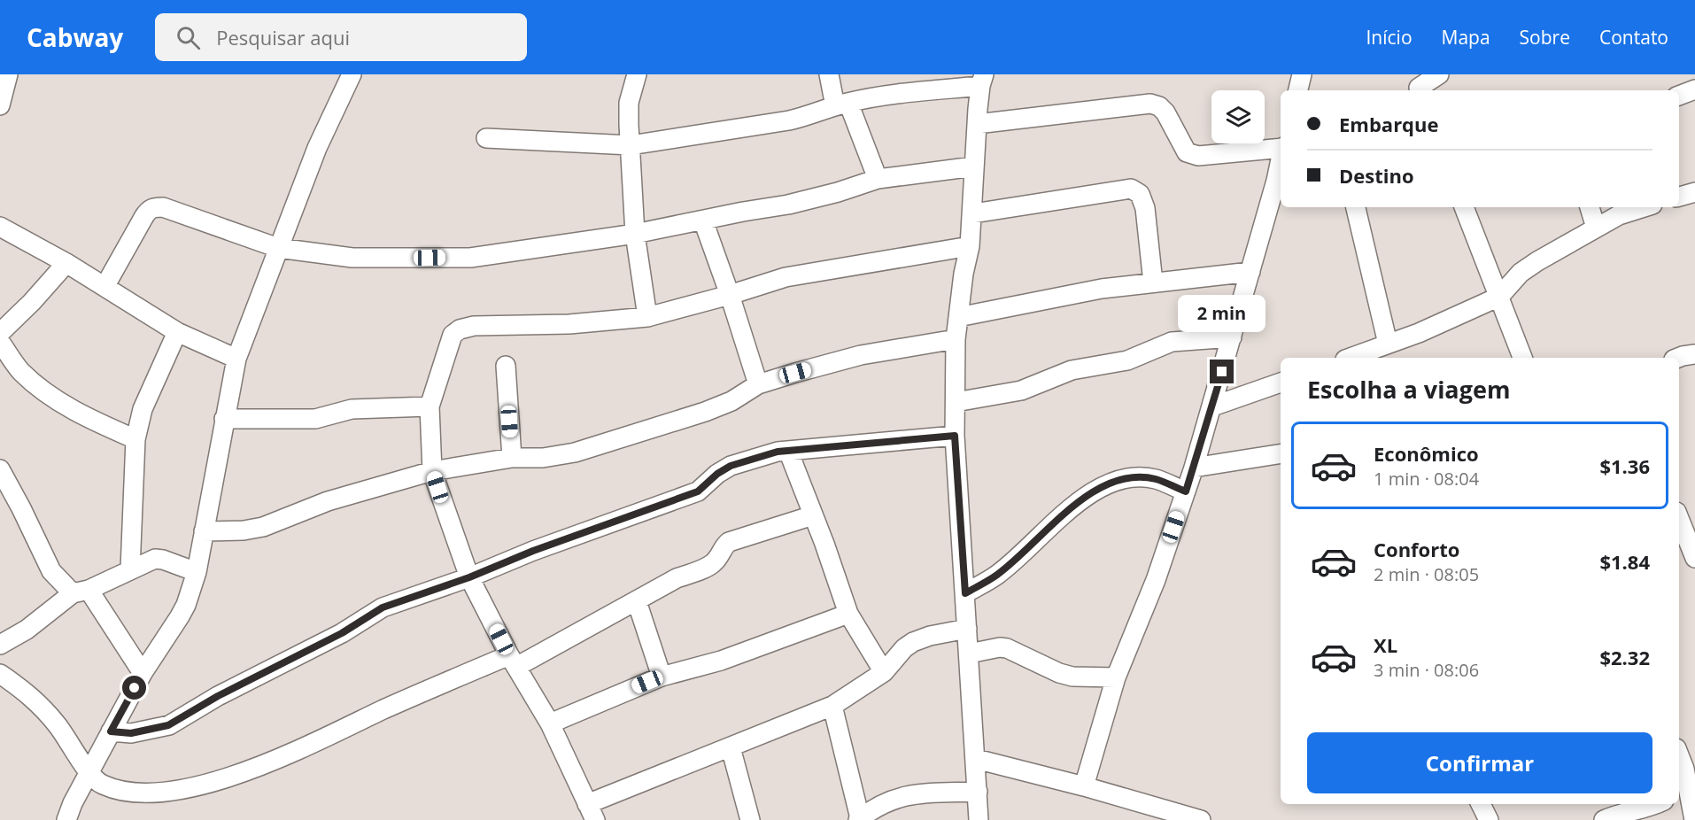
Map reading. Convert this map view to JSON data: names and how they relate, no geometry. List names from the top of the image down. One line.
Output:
{"page":{"header":"Cabway","search":"Pesquisar aqui","nav":["Início","Mapa","Sobre","Contato"],"banner":["Embarque","Destino"],"bubble":"2 min","heading":"Escolha a viagem","list":[{"name":"Econômico","note":"1 min · 08:04","value":"$1.36"},{"name":"Conforto","note":"2 min · 08:05","value":"$1.84"},{"name":"XL","note":"3 min · 08:06","value":"$2.32"}],"buttons":"Confirmar"}}
